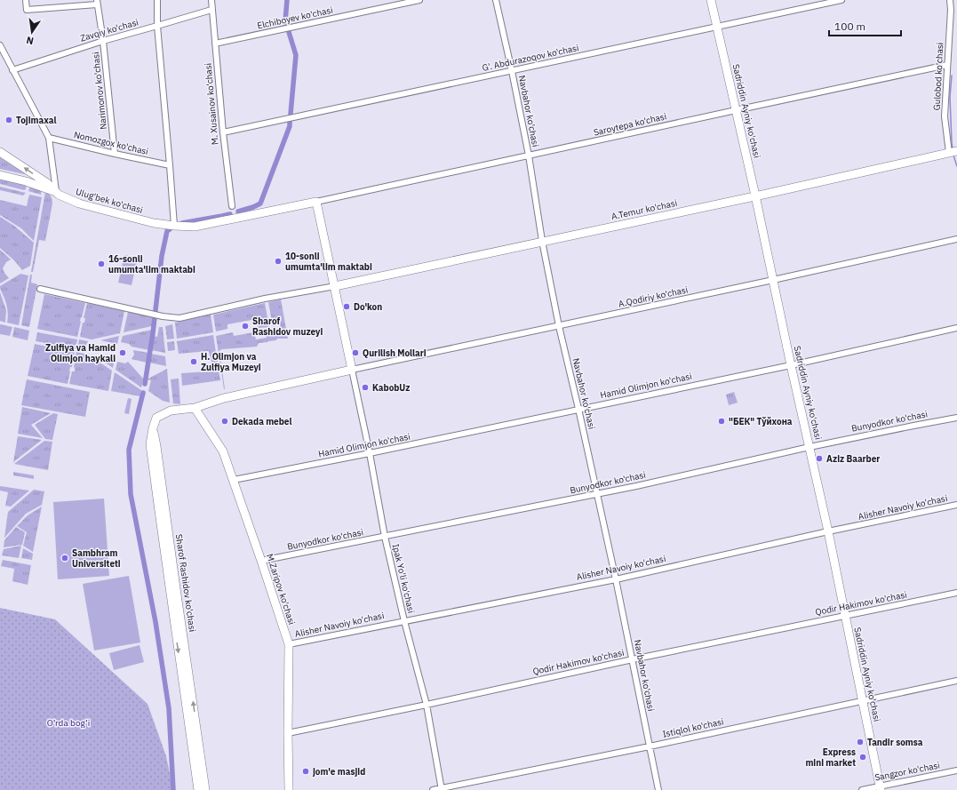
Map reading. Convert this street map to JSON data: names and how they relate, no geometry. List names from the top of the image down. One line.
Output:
{"streets":{"street":["Elchiboyev ko'chasi","Zavqiy ko'chasi","G'. Abdurazoqov ko'chasi","Gulobod ko'chasi","Narimonov ko'chasi","M. Xusainov ko'chasi","Navbahor ko'chasi","Sadriddin Ayniy ko'chasi","Saroytepa ko'chasi","Nomozgox ko'chasi","Ulug'bek ko'chasi","A.Temur ko'chasi","A.Qodiriy ko'chasi","Hamid Olimjon ko'chasi","Bunyodkor ko'chasi","Alisher Navoiy ko'chasi","Ipak Yo'li ko'chasi","Sharof Rashidov ko'chasi","M.Zaripov ko'chasi","Qodir Hakimov ko'chasi","Istiqlol ko'chasi","Sangzor ko'chasi"]},"crossings":[["Elchiboyev ko'chasi","M. Xusainov ko'chasi"],["Zavqiy ko'chasi","Narimonov ko'chasi"],["Zavqiy ko'chasi","M. Xusainov ko'chasi"],["G'. Abdurazoqov ko'chasi","M. Xusainov ko'chasi"],["G'. Abdurazoqov ko'chasi","Navbahor ko'chasi"],["G'. Abdurazoqov ko'chasi","Sadriddin Ayniy ko'chasi"],["Gulobod ko'chasi","Saroytepa ko'chasi"],["Gulobod ko'chasi","A.Temur ko'chasi"],["Narimonov ko'chasi","Nomozgox ko'chasi"],["Navbahor ko'chasi","Saroytepa ko'chasi"],["Navbahor ko'chasi","A.Temur ko'chasi"],["Navbahor ko'chasi","A.Qodiriy ko'chasi"],["Navbahor ko'chasi","Hamid Olimjon ko'chasi"],["Navbahor ko'chasi","Bunyodkor ko'chasi"],["Navbahor ko'chasi","Alisher Navoiy ko'chasi"],["Navbahor ko'chasi","Qodir Hakimov ko'chasi"],["Navbahor ko'chasi","Istiqlol ko'chasi"],["Sadriddin Ayniy ko'chasi","Saroytepa ko'chasi"],["Sadriddin Ayniy ko'chasi","A.Temur ko'chasi"],["Sadriddin Ayniy ko'chasi","A.Qodiriy ko'chasi"],["Sadriddin Ayniy ko'chasi","Hamid Olimjon ko'chasi"],["Sadriddin Ayniy ko'chasi","Bunyodkor ko'chasi"],["Sadriddin Ayniy ko'chasi","Alisher Navoiy ko'chasi"],["Sadriddin Ayniy ko'chasi","Qodir Hakimov ko'chasi"],["Sadriddin Ayniy ko'chasi","Istiqlol ko'chasi"],["Sadriddin Ayniy ko'chasi","Sangzor ko'chasi"],["Saroytepa ko'chasi","Ulug'bek ko'chasi"],["A.Qodiriy ko'chasi","Ipak Yo'li ko'chasi"],["Hamid Olimjon ko'chasi","Ipak Yo'li ko'chasi"],["Hamid Olimjon ko'chasi","M.Zaripov ko'chasi"],["Bunyodkor ko'chasi","Ipak Yo'li ko'chasi"],["Bunyodkor ko'chasi","M.Zaripov ko'chasi"],["Alisher Navoiy ko'chasi","Ipak Yo'li ko'chasi"],["Alisher Navoiy ko'chasi","M.Zaripov ko'chasi"],["Ipak Yo'li ko'chasi","Qodir Hakimov ko'chasi"],["Ipak Yo'li ko'chasi","Istiqlol ko'chasi"],["M.Zaripov ko'chasi","Qodir Hakimov ko'chasi"]],"parks":["O’rda bog’i"],"places":["Tojimaxal","10-sonli umumta'lim maktabi","16-sonli umumta'lim maktabi","Do'kon","Sharof Rashidov muzeyi","Zulfiya va Hamid Olimjon haykali","Qurilish Mollari","H. Olimjon va Zulfiya Muzeyi","KabobUz","Dekada mebel","\"БЕК\" Тўйхона","Aziz Baarber","Sambhram Universiteti","Tandir somsa","Express mini market","jom'e masjid"],"scale_bar":"100 m","north":"bottom"}
